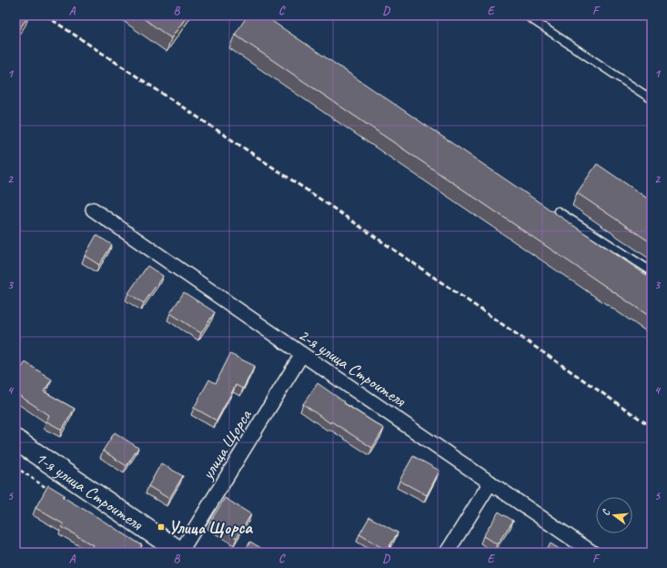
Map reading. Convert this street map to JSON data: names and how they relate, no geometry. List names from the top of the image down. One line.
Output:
{"streets":{"street":["2-я улица Строителя","улица Щорса","1-я улица Строителя"]},"crossings":[["2-я улица Строителя","улица Щорса"],["улица Щорса","1-я улица Строителя"]],"places":{"transit":["Улица Щорса"]},"north":"left","grid":{"columns":["A","B","C","D","E","F"],"rows":["1","2","3","4","5"]}}
